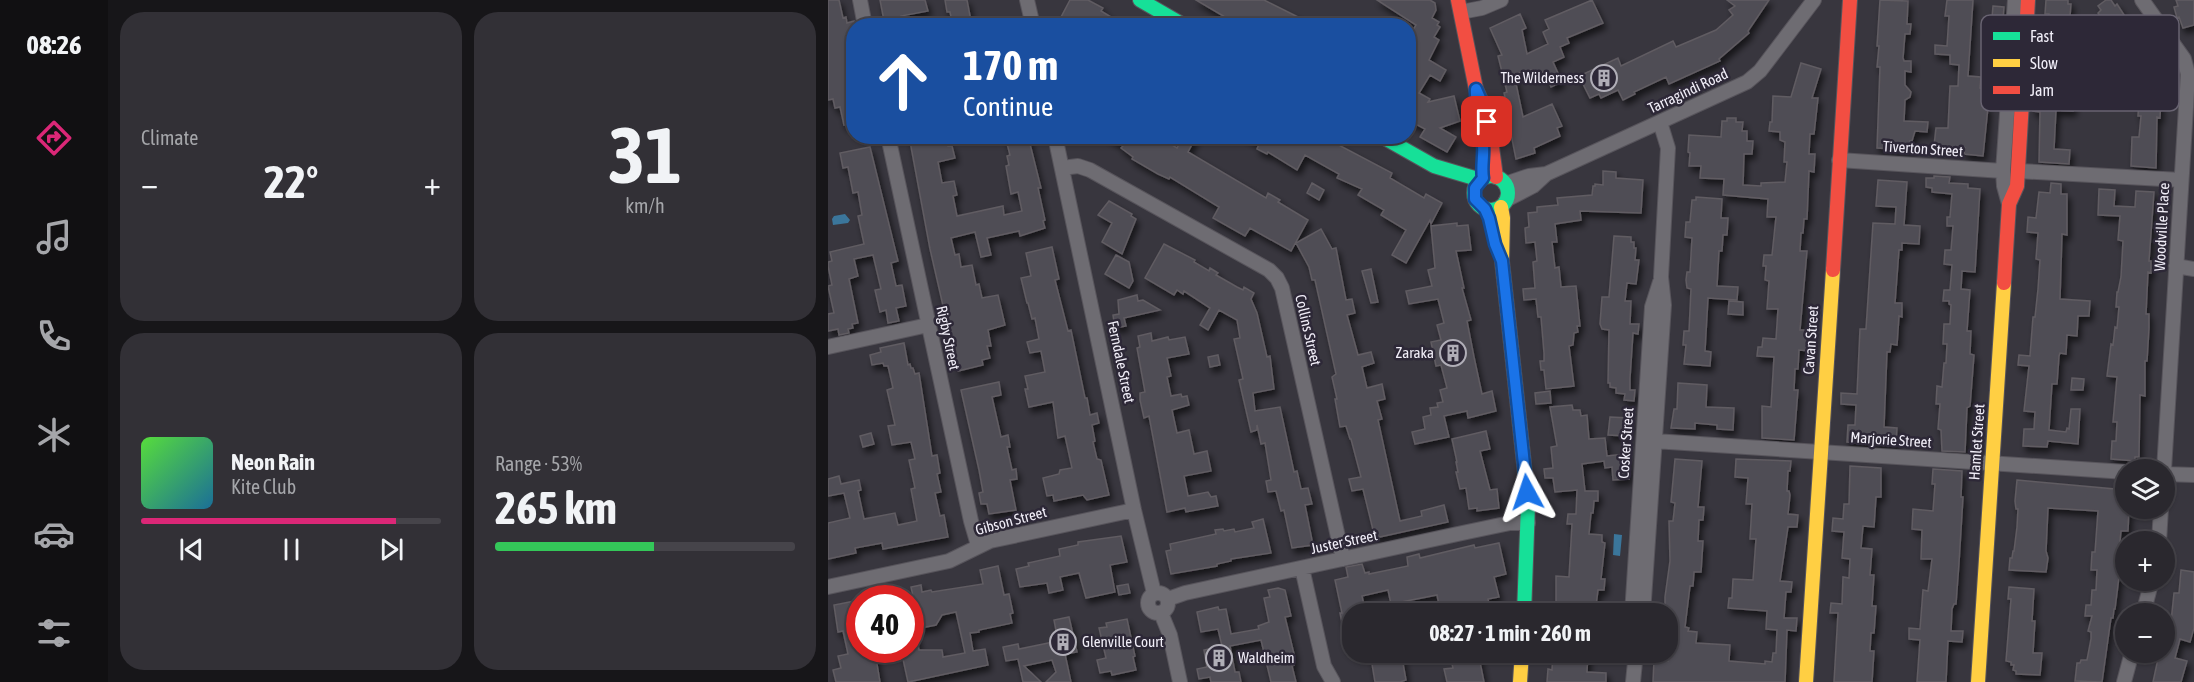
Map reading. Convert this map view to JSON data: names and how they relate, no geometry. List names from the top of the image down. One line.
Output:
{"streets":{"street":["Tarragindi Road","Tiverton Street","Woodville Place","Collins Street","Rigby Street","Cavan Street","Ferndale Street","Marjorie Street","Hamlet Street","Cosker Street","Gibson Street","Juster Street"]},"crossings":[["Tarragindi Road","Cosker Street"],["Tiverton Street","Woodville Place"],["Tiverton Street","Cavan Street"],["Tiverton Street","Hamlet Street"],["Collins Street","Ferndale Street"],["Collins Street","Juster Street"],["Rigby Street","Gibson Street"],["Cavan Street","Marjorie Street"],["Ferndale Street","Gibson Street"],["Ferndale Street","Juster Street"],["Marjorie Street","Hamlet Street"],["Marjorie Street","Cosker Street"]],"places":{"building":["The Wilderness","Zaraka","Glenville Court","Waldheim"]},"legend":["Fast","Slow","Jam"],"page":{"tabs":"08:26","tile":["Climate",["31","km/h"],["Range · 53%","265 km"]],"turn":["170 m","Continue"],"heat":["−","22°","+"],"song":["Neon Rain","Kite Club"],"map_buttons":["+","−"],"limit":"40","trip":"08:27 · 1 min · 260 m"}}
